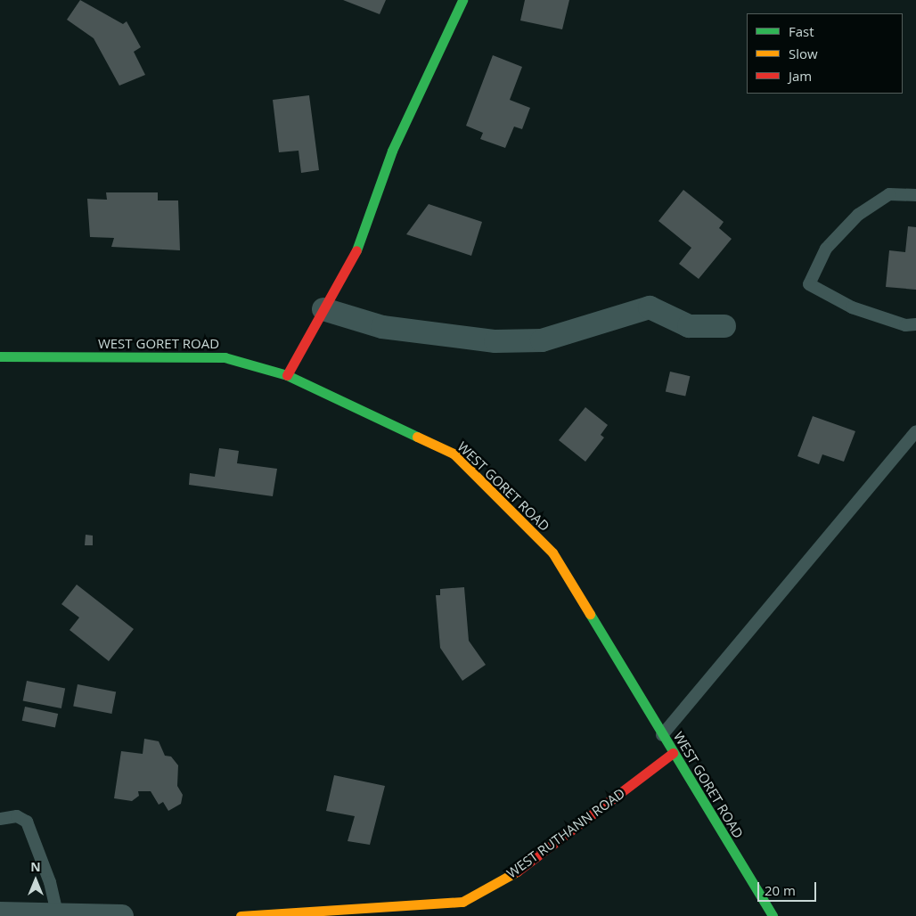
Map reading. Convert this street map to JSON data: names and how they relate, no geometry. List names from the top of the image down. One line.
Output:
{"streets":{"street":["WEST GORET ROAD","WEST RUTHANN ROAD"]},"crossings":[["WEST GORET ROAD","WEST RUTHANN ROAD"]],"legend":["Fast","Slow","Jam"],"scale_bar":"20 m","north":"top"}
